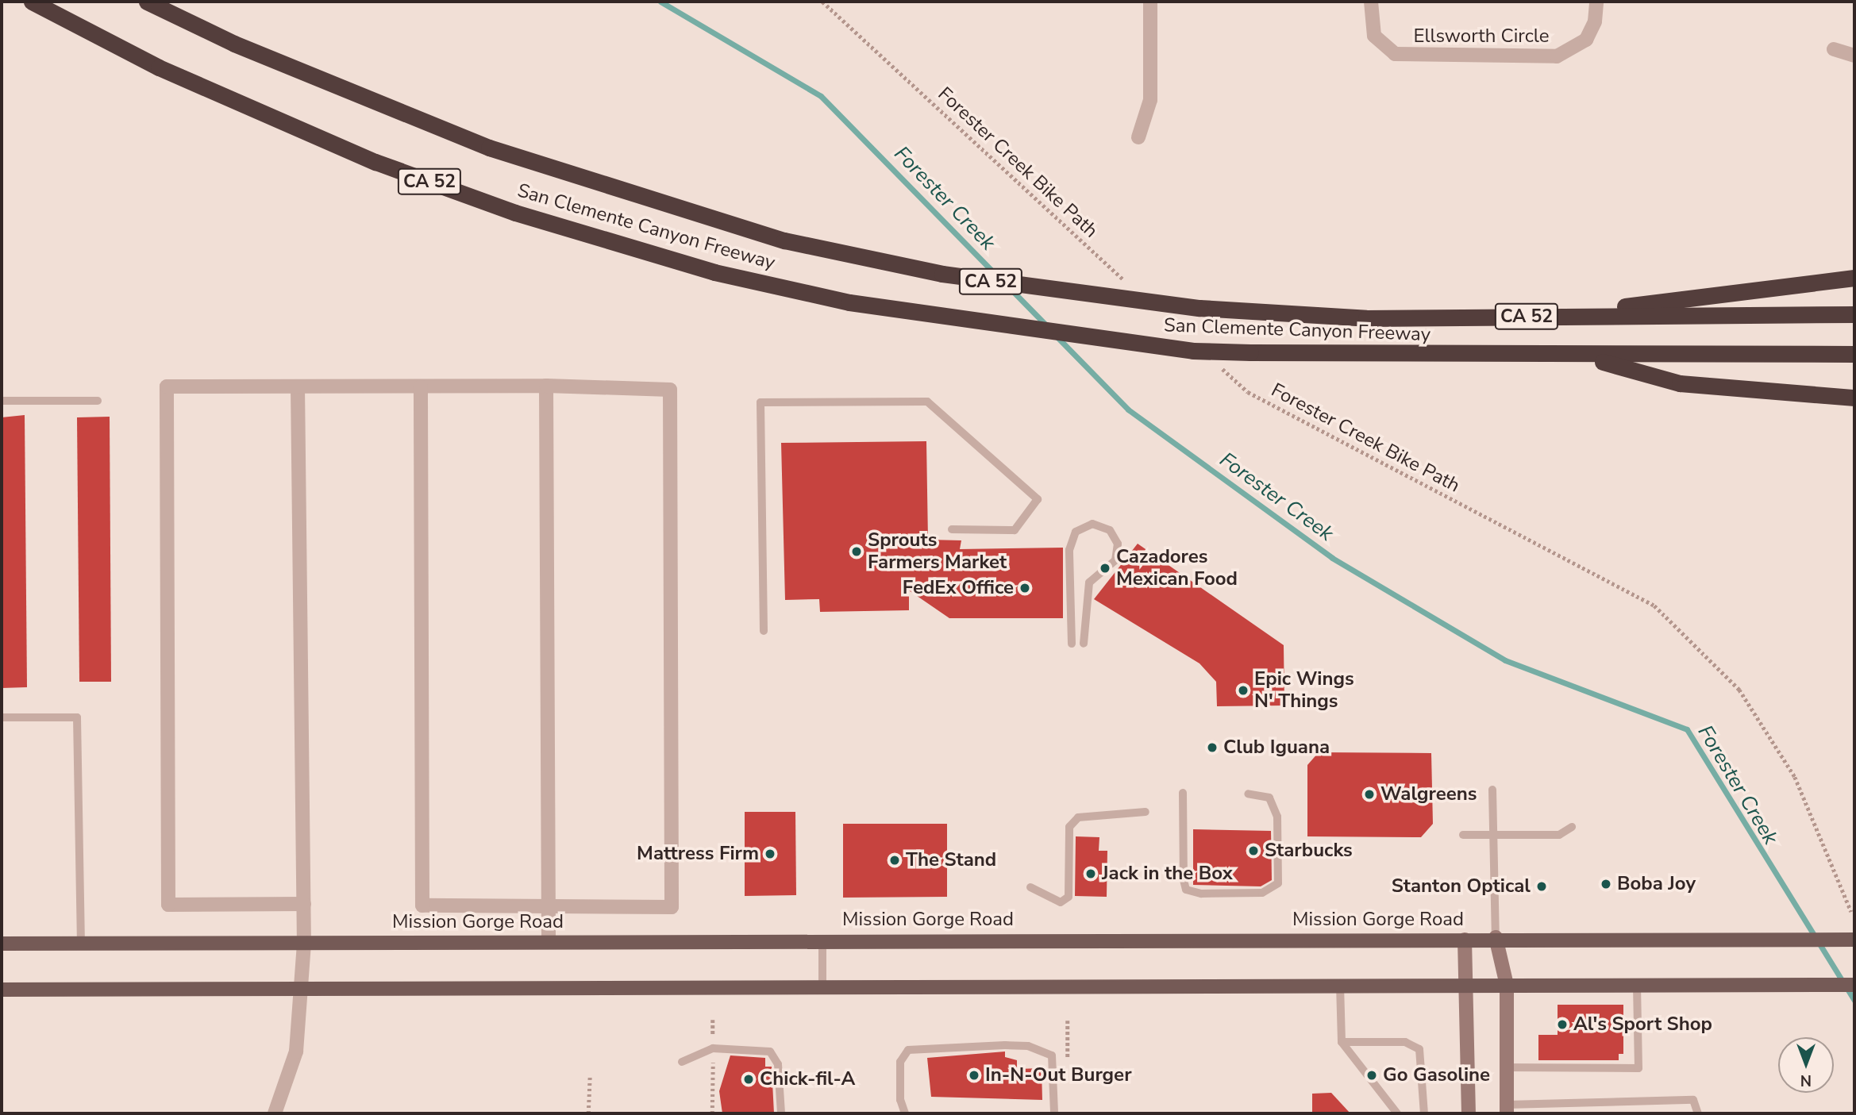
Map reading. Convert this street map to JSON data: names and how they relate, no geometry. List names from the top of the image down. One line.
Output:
{"streets":{"highway":["CA 52","San Clemente Canyon Freeway"],"main road":["Mission Gorge Road"],"street":["Ellsworth Circle"],"path":["Forester Creek Bike Path"]},"water":["Forester Creek"],"places":["Sprouts Farmers Market","Cazadores Mexican Food","FedEx Office","Epic Wings N' Things","Club Iguana","Walgreens","Starbucks","Mattress Firm","The Stand","Jack in the Box","Boba Joy","Stanton Optical","Al's Sport Shop","In-N-Out Burger","Go Gasoline","Chick-fil-A"],"north":"bottom"}
